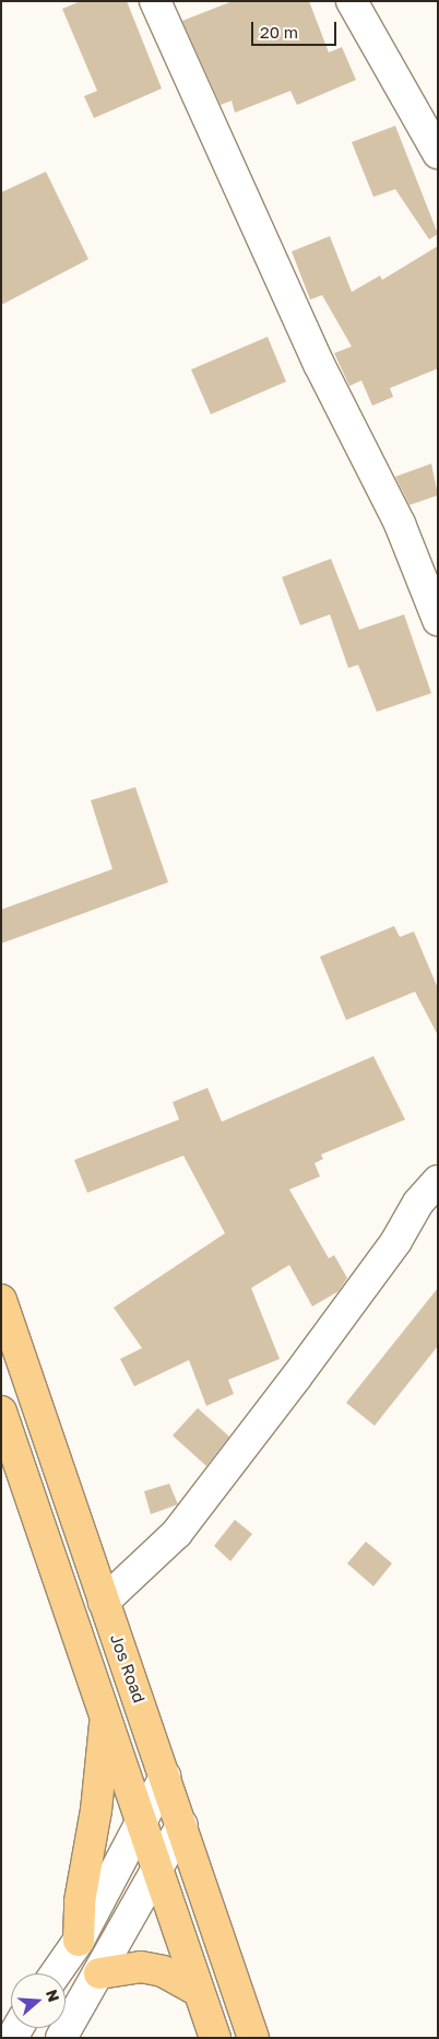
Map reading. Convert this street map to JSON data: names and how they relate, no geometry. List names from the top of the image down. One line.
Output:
{"streets":{"highway":["Jos Road"]},"scale_bar":"20 m","north":"right"}
